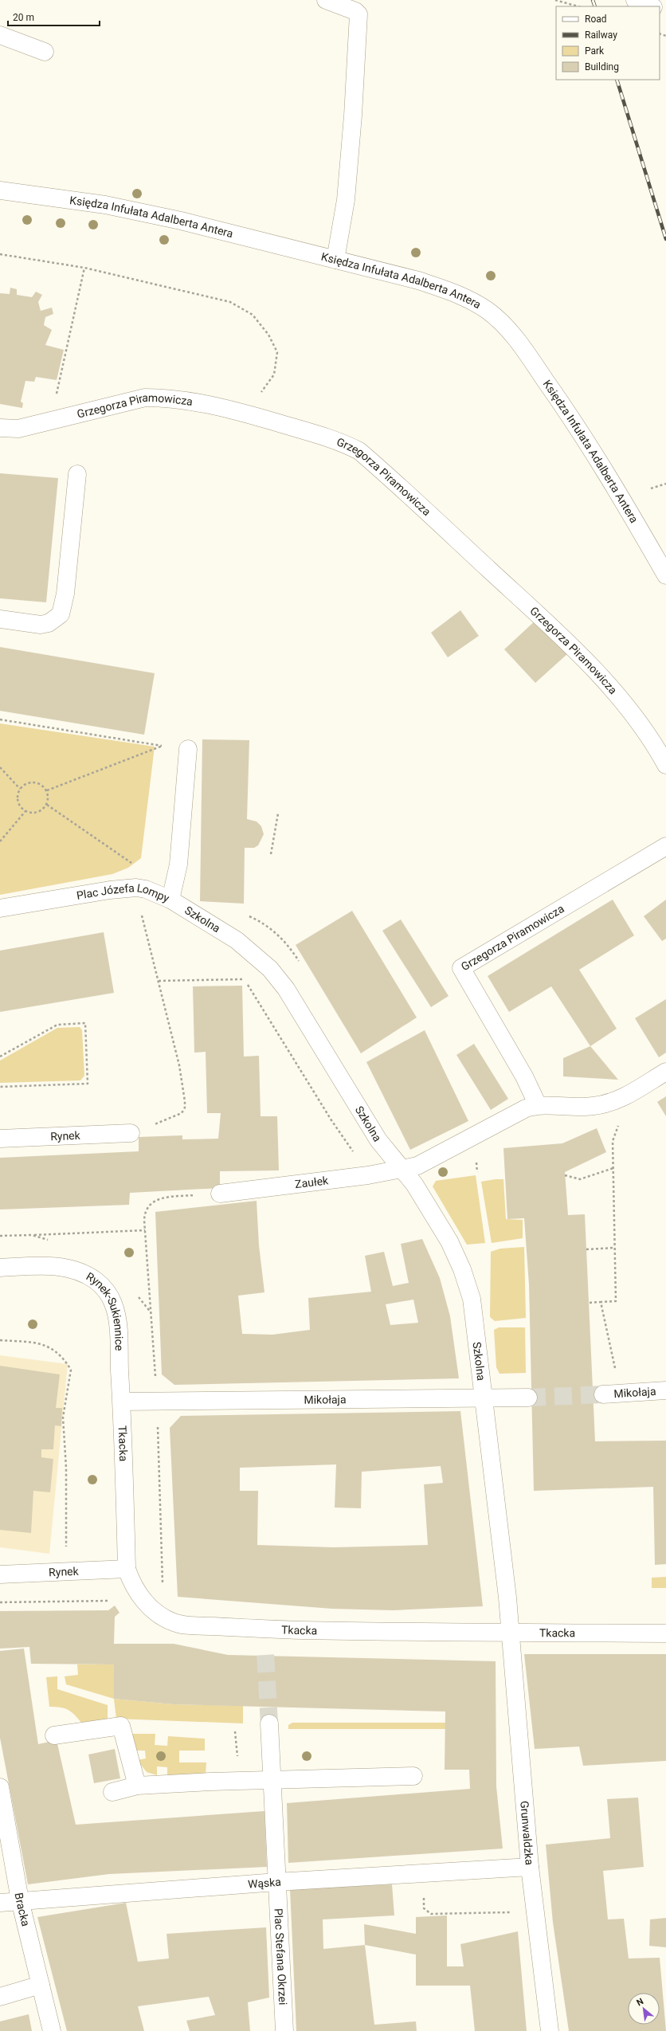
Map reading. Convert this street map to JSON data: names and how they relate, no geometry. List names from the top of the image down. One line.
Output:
{"streets":{"street":["Księdza Infułata Adalberta Antera","Grzegorza Piramowicza","Plac Józefa Lompy","Szkolna","Rynek","Zaułek","Rynek-Sukiennice","Mikołaja","Tkacka","Grunwaldzka","Wąska","Bracka","Plac Stefana Okrzei"]},"crossings":[["Plac Józefa Lompy","Szkolna"],["Szkolna","Zaułek"],["Szkolna","Mikołaja"],["Szkolna","Tkacka"],["Szkolna","Grunwaldzka"],["Rynek","Tkacka"],["Rynek-Sukiennice","Mikołaja"],["Rynek-Sukiennice","Tkacka"],["Mikołaja","Tkacka"],["Tkacka","Grunwaldzka"],["Grunwaldzka","Wąska"],["Wąska","Bracka"],["Wąska","Plac Stefana Okrzei"]],"legend":["Road","Railway","Park","Building"],"scale_bar":"20 m","north":"top left"}
